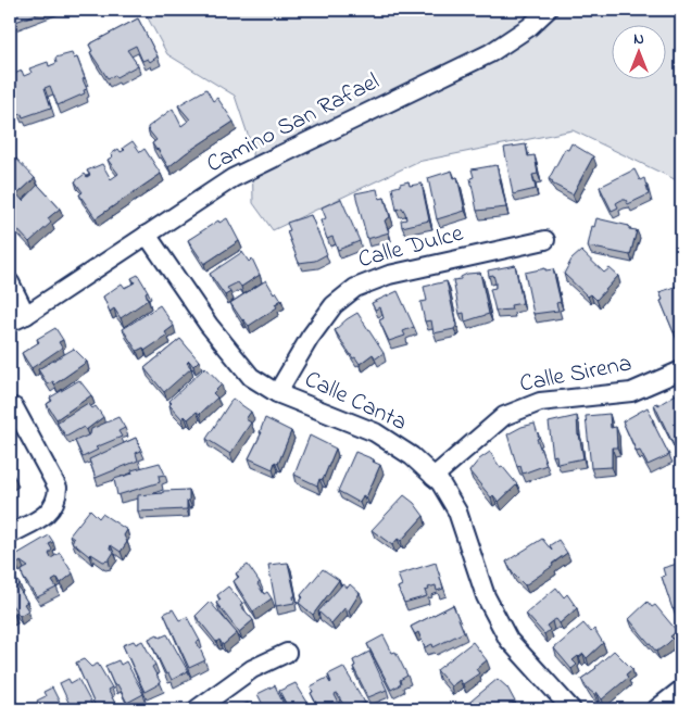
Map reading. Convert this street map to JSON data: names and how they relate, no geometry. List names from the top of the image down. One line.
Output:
{"streets":{"street":["Camino San Rafael","Calle Dulce","Calle Sirena","Calle Canta"]},"crossings":[["Camino San Rafael","Calle Canta"],["Calle Dulce","Calle Canta"],["Calle Sirena","Calle Canta"]],"north":"top"}
